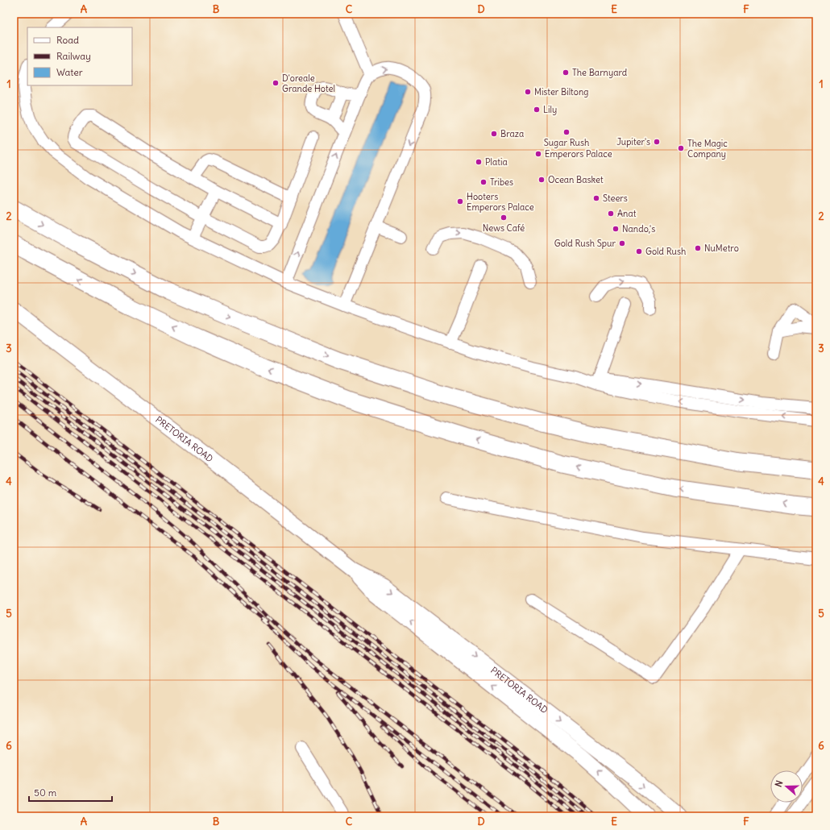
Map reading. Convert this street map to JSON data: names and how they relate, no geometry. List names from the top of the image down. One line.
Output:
{"streets":{"main road":["PRETORIA ROAD"]},"places":["The Barnyard","D'oreale Grande Hotel","Mister Biltong","Lily","Sugar Rush","Braza","Jupiter's","The Magic Company","Emperors Palace","Platia","Ocean Basket","Tribes","Steers","Hooters Emperors Palace","Anat","News Café","Nando,'s","Gold Rush Spur","NuMetro","Gold Rush"],"legend":["Road","Railway","Water"],"scale_bar":"50 m","north":"left","grid":{"columns":["A","B","C","D","E","F"],"rows":["1","2","3","4","5","6"]}}
